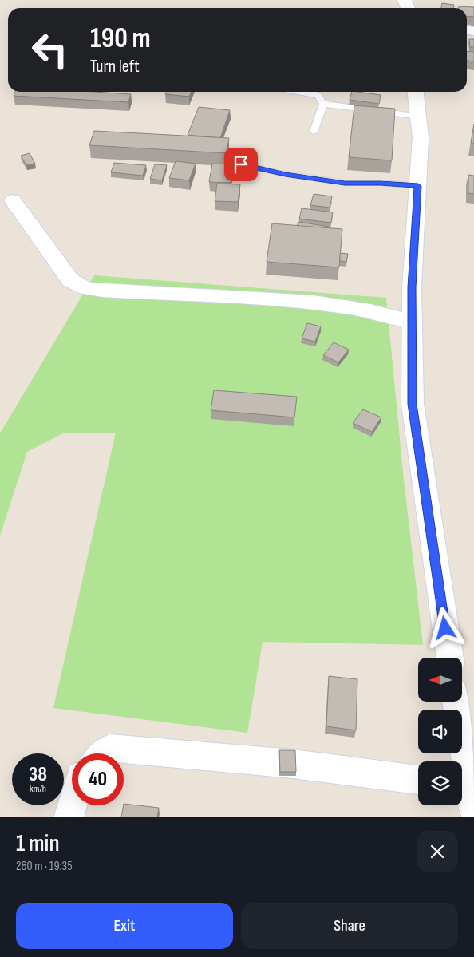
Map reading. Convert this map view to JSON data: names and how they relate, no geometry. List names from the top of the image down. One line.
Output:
{"north":"left","page":{"turn":["190 m","Turn left"],"speed":"38 km/h","limit":"40","heading":["1 min","260 m · 19:35"],"buttons":["Exit","Share"]}}
